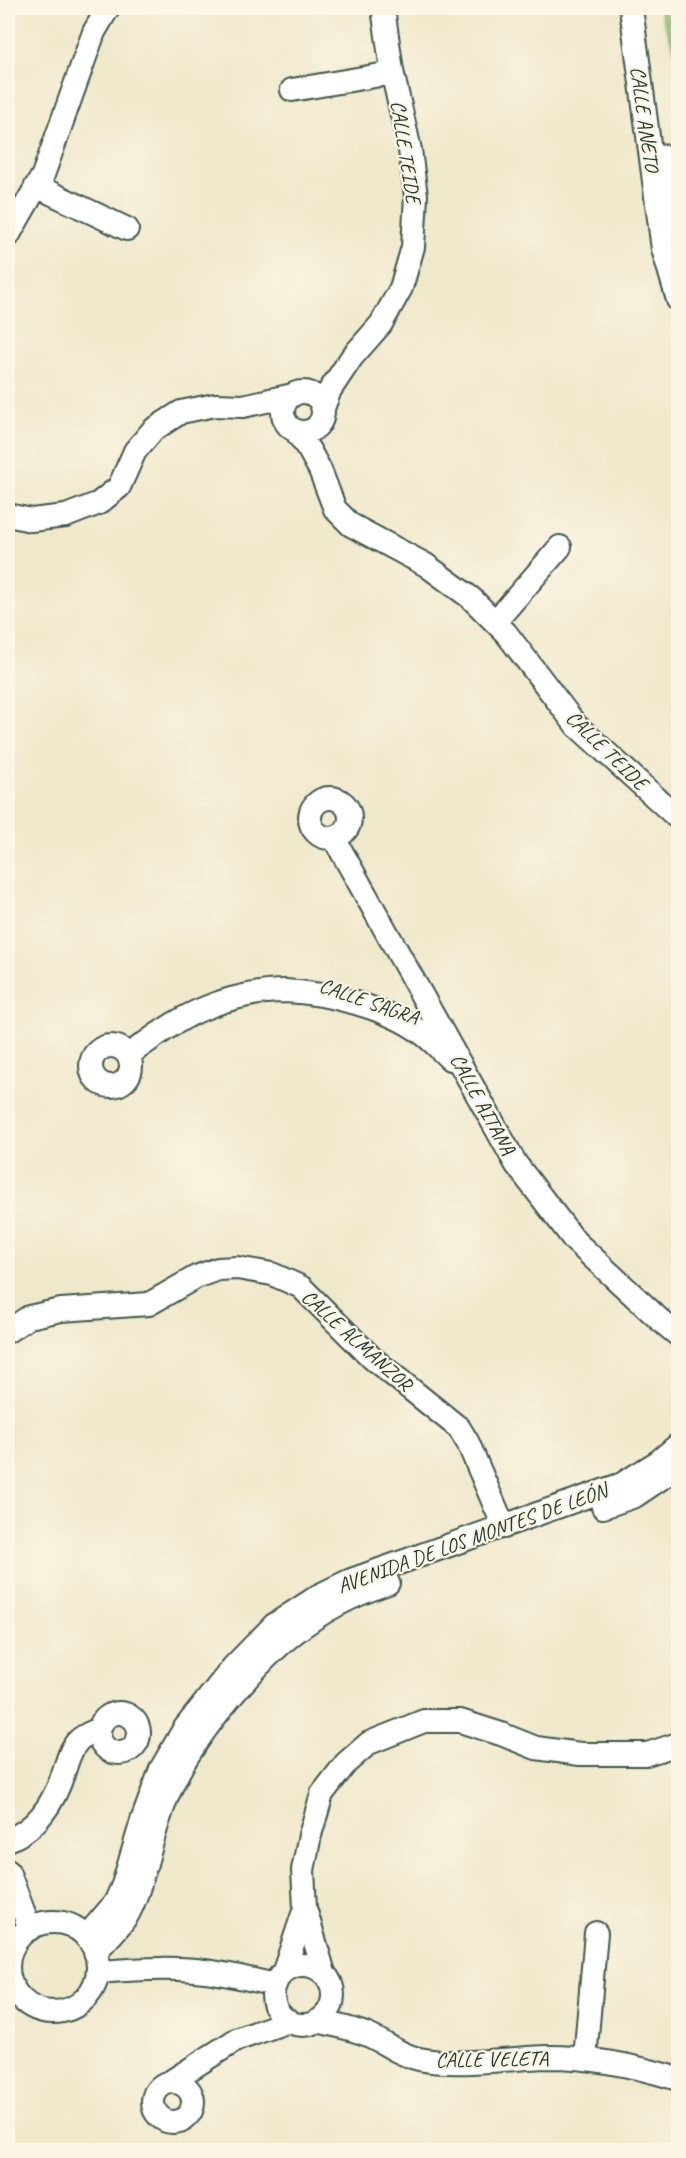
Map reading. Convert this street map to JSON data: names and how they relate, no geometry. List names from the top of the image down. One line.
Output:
{"streets":{"street":["CALLE ANETO","CALLE TEIDE","CALLE SAGRA","CALLE AITANA","CALLE ALMANZOR","AVENIDA DE LOS MONTES DE LEÓN","CALLE VELETA"]},"crossings":[["CALLE SAGRA","CALLE AITANA"],["CALLE ALMANZOR","AVENIDA DE LOS MONTES DE LEÓN"]]}
